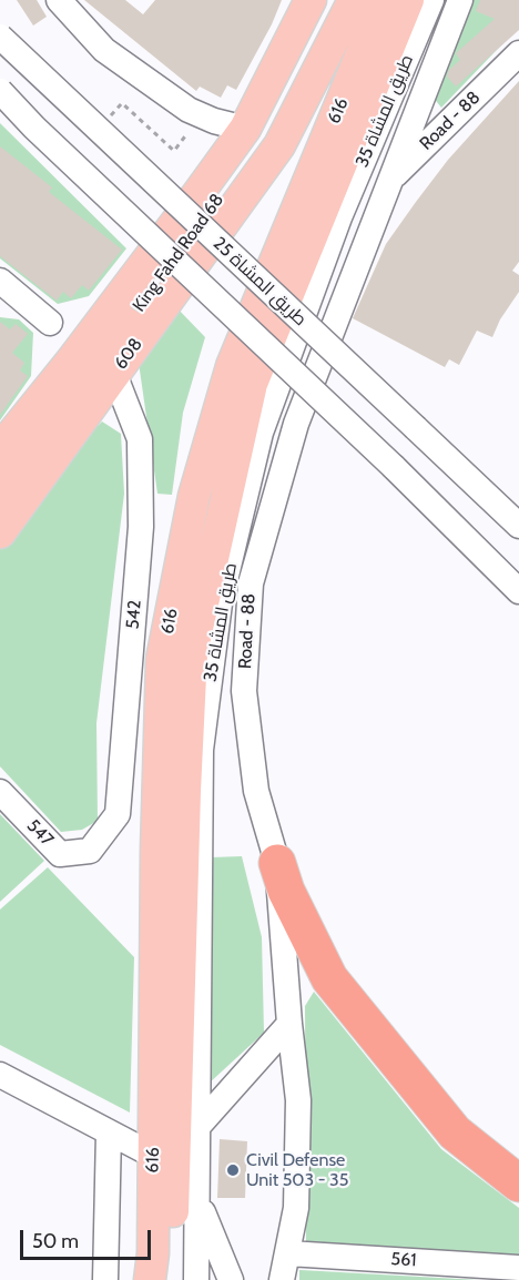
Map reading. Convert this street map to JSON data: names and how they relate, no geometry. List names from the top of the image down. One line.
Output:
{"streets":{"main road":["616","King Fahd Road 68","608"],"street":["طريق المشاة 35","Road - 88","طريق المشاة 25","542","547","561"]},"crossings":[["Road - 88","561"],["608","542"],["542","547"]],"places":["Civil Defense Unit 503 - 35"],"scale_bar":"50 m"}
